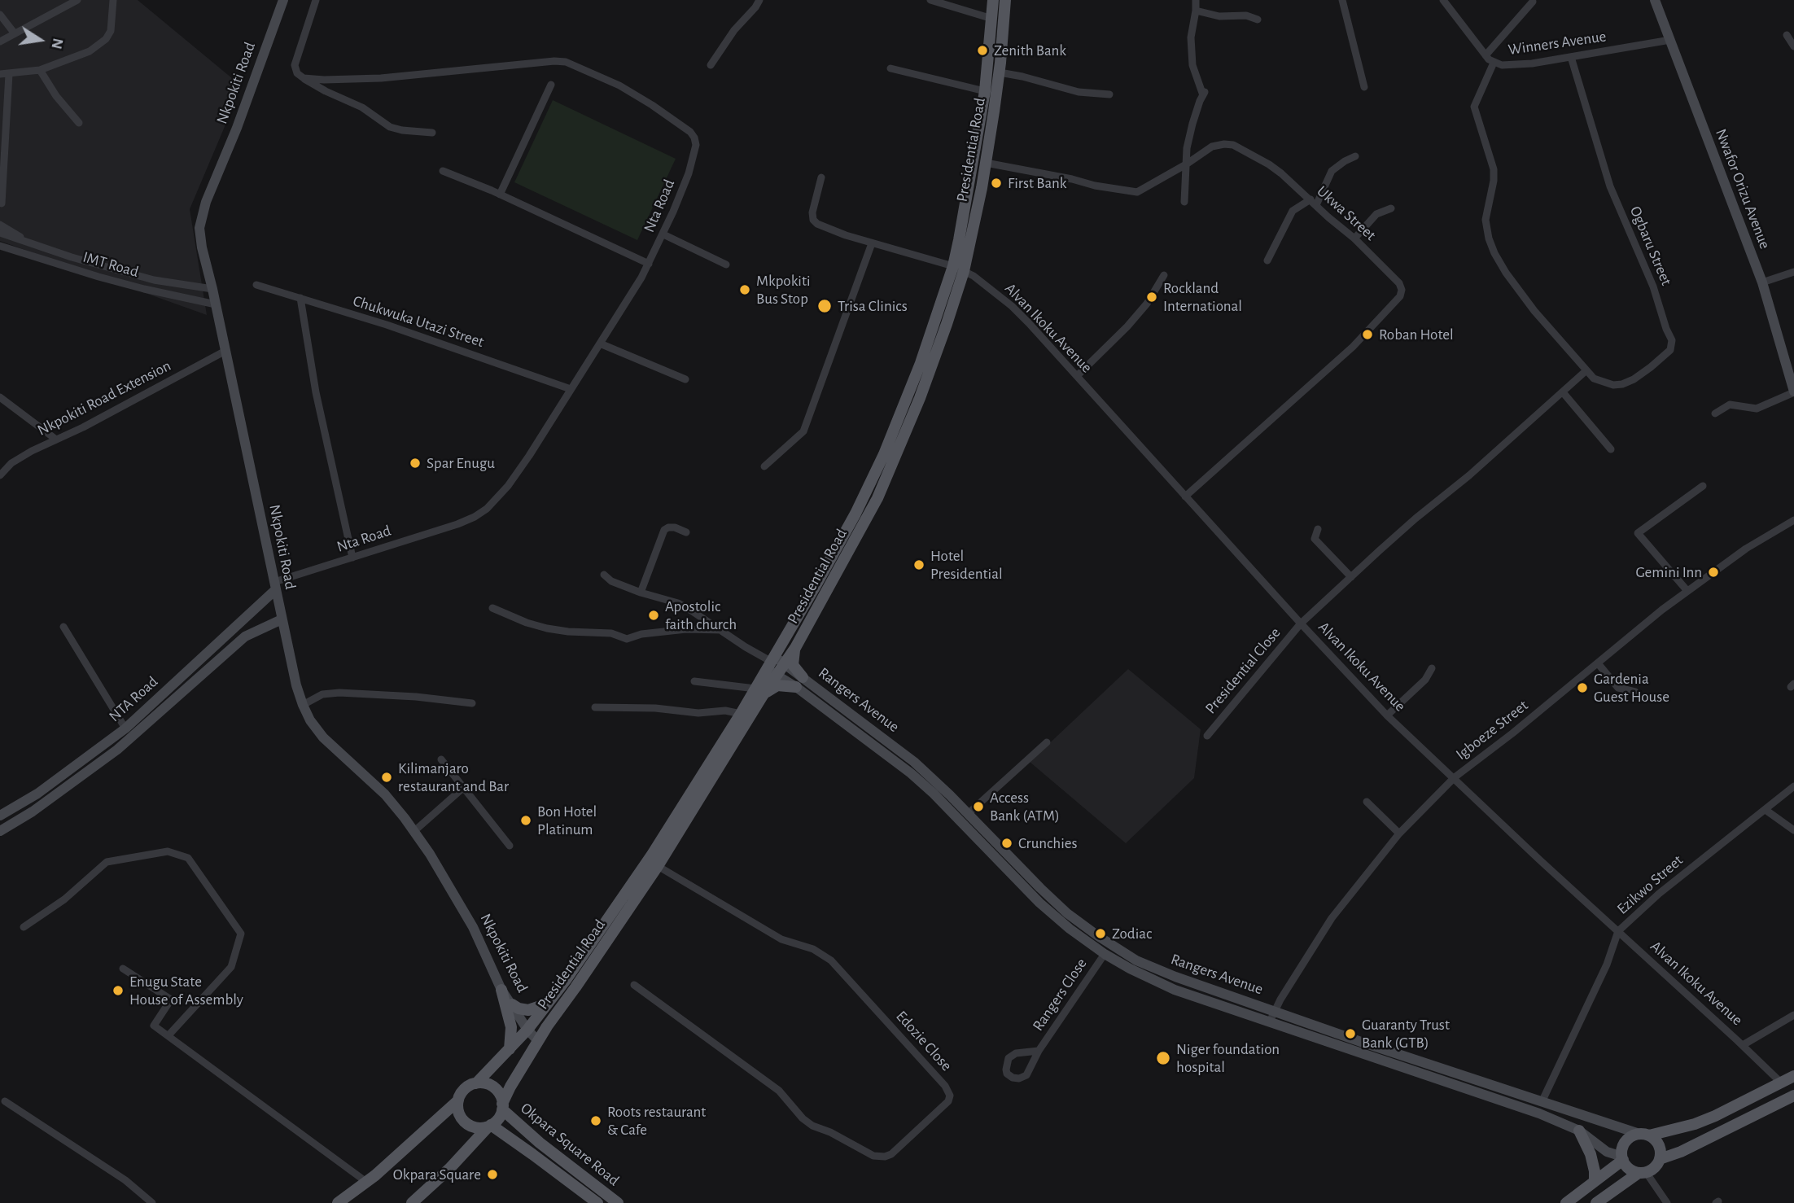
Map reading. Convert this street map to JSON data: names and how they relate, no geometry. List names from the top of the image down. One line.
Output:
{"streets":{"main road":["Nkpokiti Road","Presidential Road","Nwafor Orizu Avenue","NTA Road","Rangers Avenue","Okpara Square Road"],"street":["Winners Avenue","Nta Road","Ukwa Street","Ogbaru Street","IMT Road","Chukwuka Utazi Street","Alvan Ikoku Avenue","Nkpokiti Road Extension","Presidential Close","Igboeze Street","Ezikwo Street","Rangers Close","Edozie Close"]},"crossings":[["Winners Avenue","Nwafor Orizu Avenue"],["Winners Avenue","Ogbaru Street"],["Nkpokiti Road","Presidential Road"],["Nkpokiti Road","Nta Road"],["Nkpokiti Road","IMT Road"],["Nkpokiti Road","Nkpokiti Road Extension"],["Nkpokiti Road","NTA Road"],["Presidential Road","Ukwa Street"],["Presidential Road","Alvan Ikoku Avenue"],["Presidential Road","Edozie Close"],["Presidential Road","Okpara Square Road"],["Nta Road","Chukwuka Utazi Street"],["Nta Road","NTA Road"],["Ukwa Street","Alvan Ikoku Avenue"],["Alvan Ikoku Avenue","Presidential Close"],["Alvan Ikoku Avenue","Igboeze Street"],["Alvan Ikoku Avenue","Ezikwo Street"],["Rangers Avenue","Igboeze Street"],["Rangers Avenue","Ezikwo Street"],["Rangers Avenue","Rangers Close"]],"places":["Zenith Bank","First Bank","Mkpokiti Bus Stop","Rockland International","Trisa Clinics","Roban Hotel","Spar Enugu","Hotel Presidential","Gemini Inn","Apostolic faith church","Gardenia Guest House","Kilimanjaro restaurant and Bar","Access Bank (ATM)","Bon Hotel Platinum","Crunchies","Zodiac","Enugu State House of Assembly","Guaranty Trust Bank (GTB)","Niger foundation hospital","Roots restaurant & Cafe","Okpara Square"],"north":"right"}
